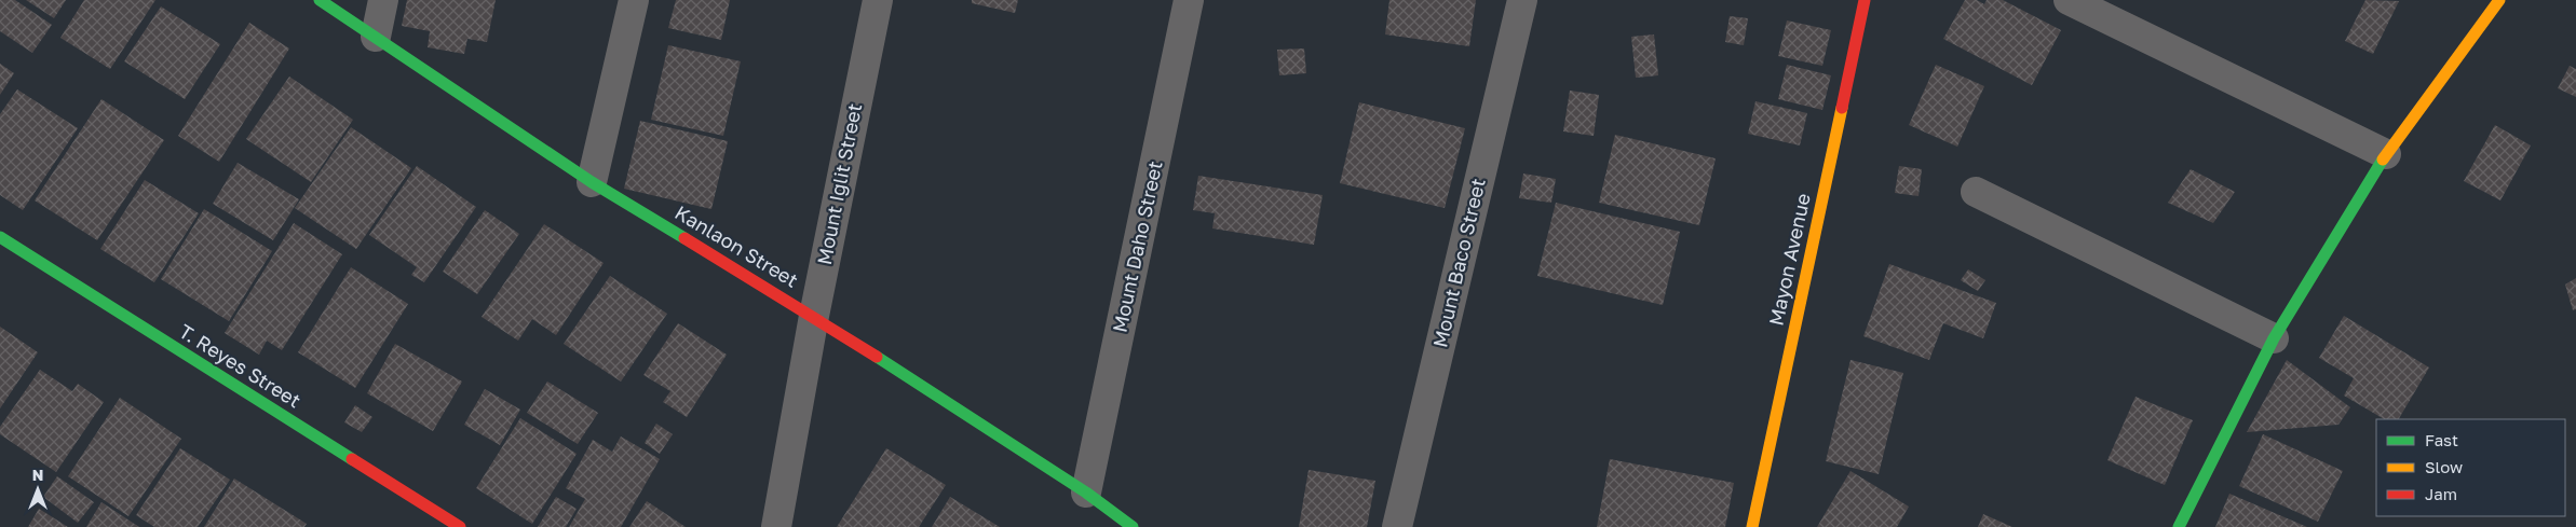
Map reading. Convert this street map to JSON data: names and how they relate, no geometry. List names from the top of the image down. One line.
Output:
{"streets":{"street":["Mount Iglit Street","Kanlaon Street","Mount Daho Street","Mayon Avenue","Mount Baco Street","T. Reyes Street"]},"crossings":[["Mount Iglit Street","Kanlaon Street"],["Kanlaon Street","Mount Daho Street"]],"legend":["Fast","Slow","Jam"],"north":"top"}
